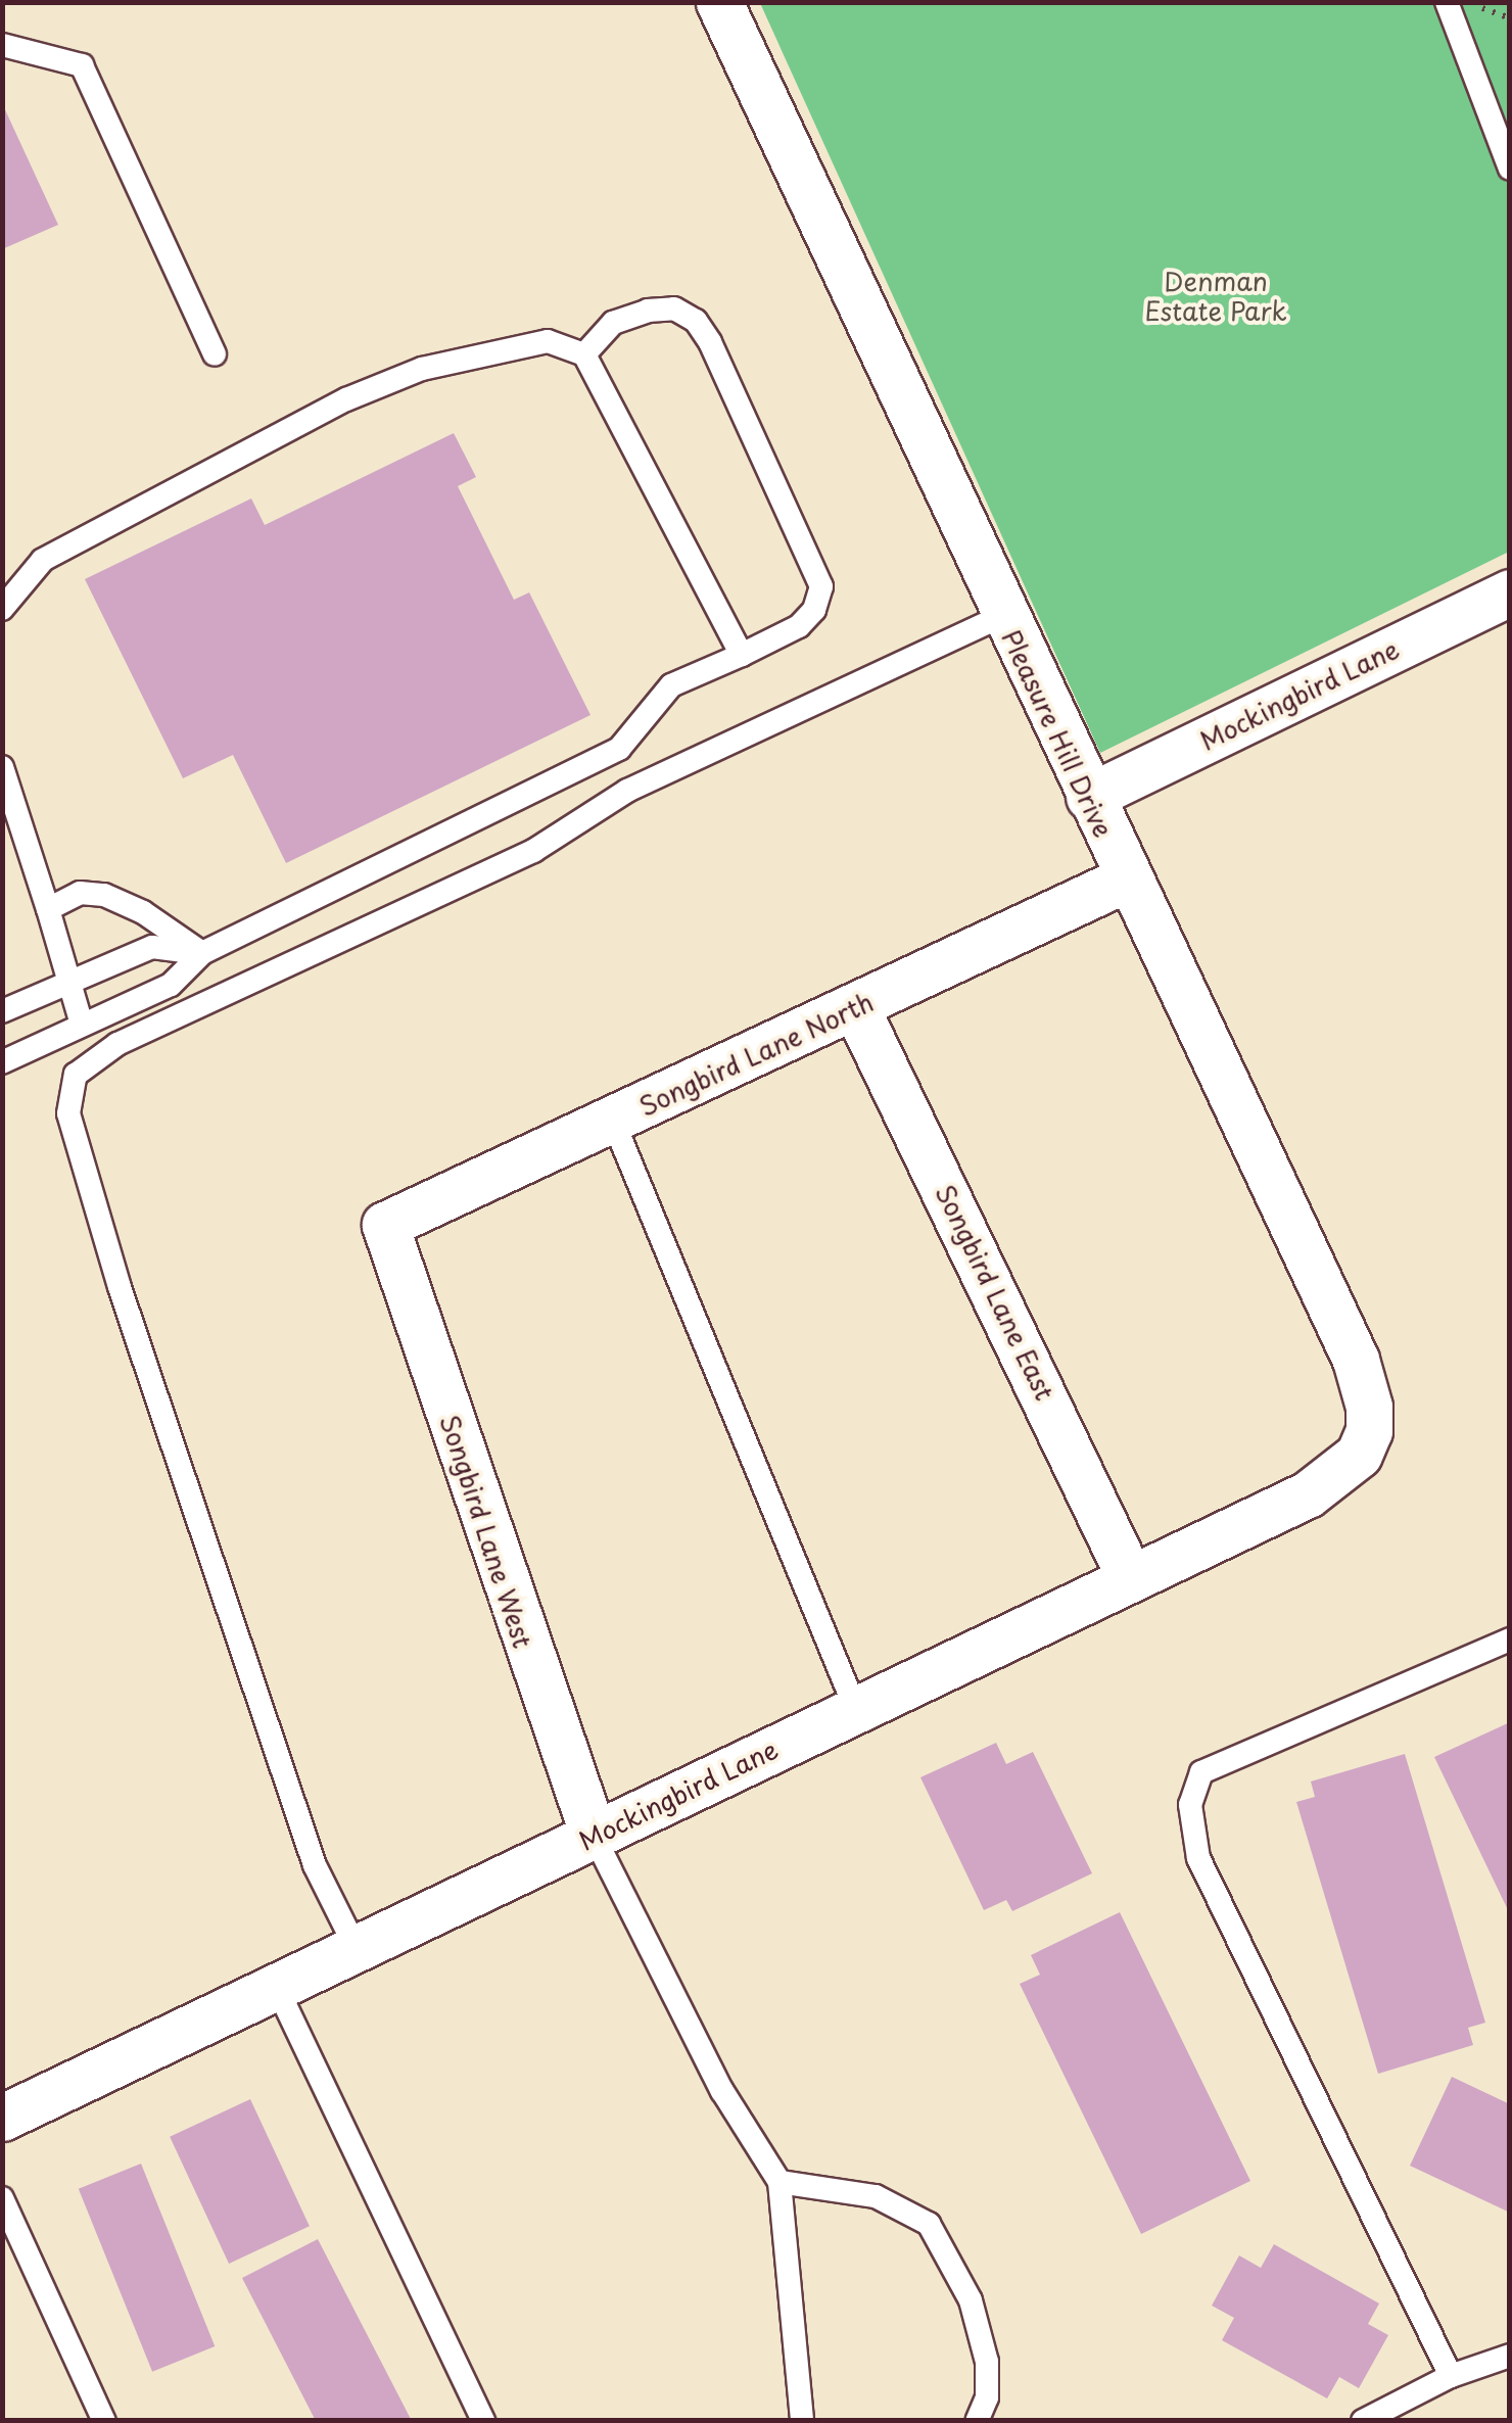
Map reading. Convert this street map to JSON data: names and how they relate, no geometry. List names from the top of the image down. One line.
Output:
{"streets":{"street":["Mockingbird Lane","Pleasure Hill Drive","Songbird Lane North","Songbird Lane East","Songbird Lane West"]},"crossings":[["Mockingbird Lane","Pleasure Hill Drive"],["Mockingbird Lane","Songbird Lane East"],["Mockingbird Lane","Songbird Lane West"],["Pleasure Hill Drive","Songbird Lane North"],["Songbird Lane North","Songbird Lane East"],["Songbird Lane North","Songbird Lane West"]],"parks":["Denman Estate Park"]}
